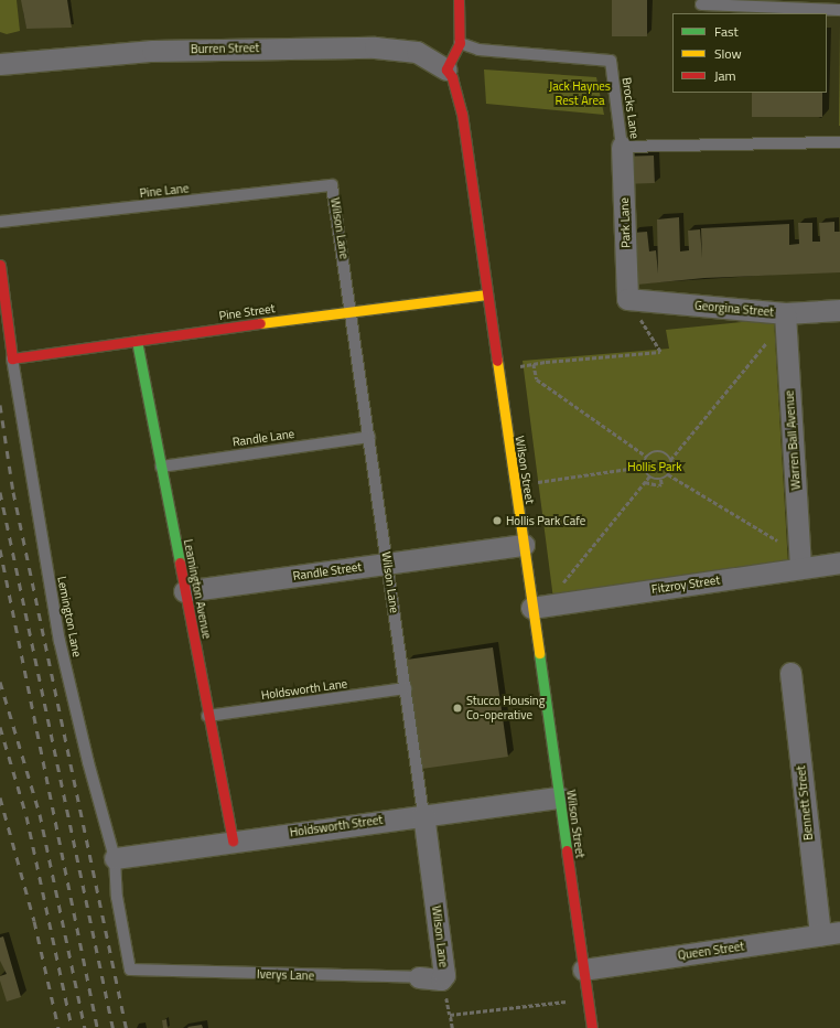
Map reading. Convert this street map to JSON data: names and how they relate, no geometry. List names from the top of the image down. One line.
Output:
{"streets":{"street":["Burren Street","Park Lane","Wilson Lane","Georgina Street","Pine Street","Warren Ball Avenue","Wilson Street","Randle Street","Fitzroy Street","Leamington Avenue","Lemington Lane","Bennett Street","Holdsworth Street","Queen Street","Iverys Lane"],"lane":["Brocks Lane","Pine Lane","Randle Lane","Holdsworth Lane"]},"crossings":[["Burren Street","Wilson Street"],["Brocks Lane","Park Lane"],["Pine Lane","Wilson Lane"],["Park Lane","Georgina Street"],["Wilson Lane","Pine Street"],["Wilson Lane","Randle Lane"],["Wilson Lane","Randle Street"],["Wilson Lane","Holdsworth Lane"],["Wilson Lane","Holdsworth Street"],["Wilson Lane","Iverys Lane"],["Georgina Street","Warren Ball Avenue"],["Pine Street","Wilson Street"],["Pine Street","Leamington Avenue"],["Pine Street","Lemington Lane"],["Randle Lane","Leamington Avenue"],["Warren Ball Avenue","Fitzroy Street"],["Wilson Street","Randle Street"],["Wilson Street","Fitzroy Street"],["Wilson Street","Holdsworth Street"],["Wilson Street","Queen Street"],["Randle Street","Leamington Avenue"],["Leamington Avenue","Holdsworth Lane"],["Leamington Avenue","Holdsworth Street"],["Lemington Lane","Holdsworth Street"],["Lemington Lane","Iverys Lane"],["Bennett Street","Queen Street"]],"parks":["Jack Haynes Rest Area","Hollis Park"],"places":["Hollis Park Cafe","Stucco Housing Co-operative"],"legend":["Fast","Slow","Jam"]}
